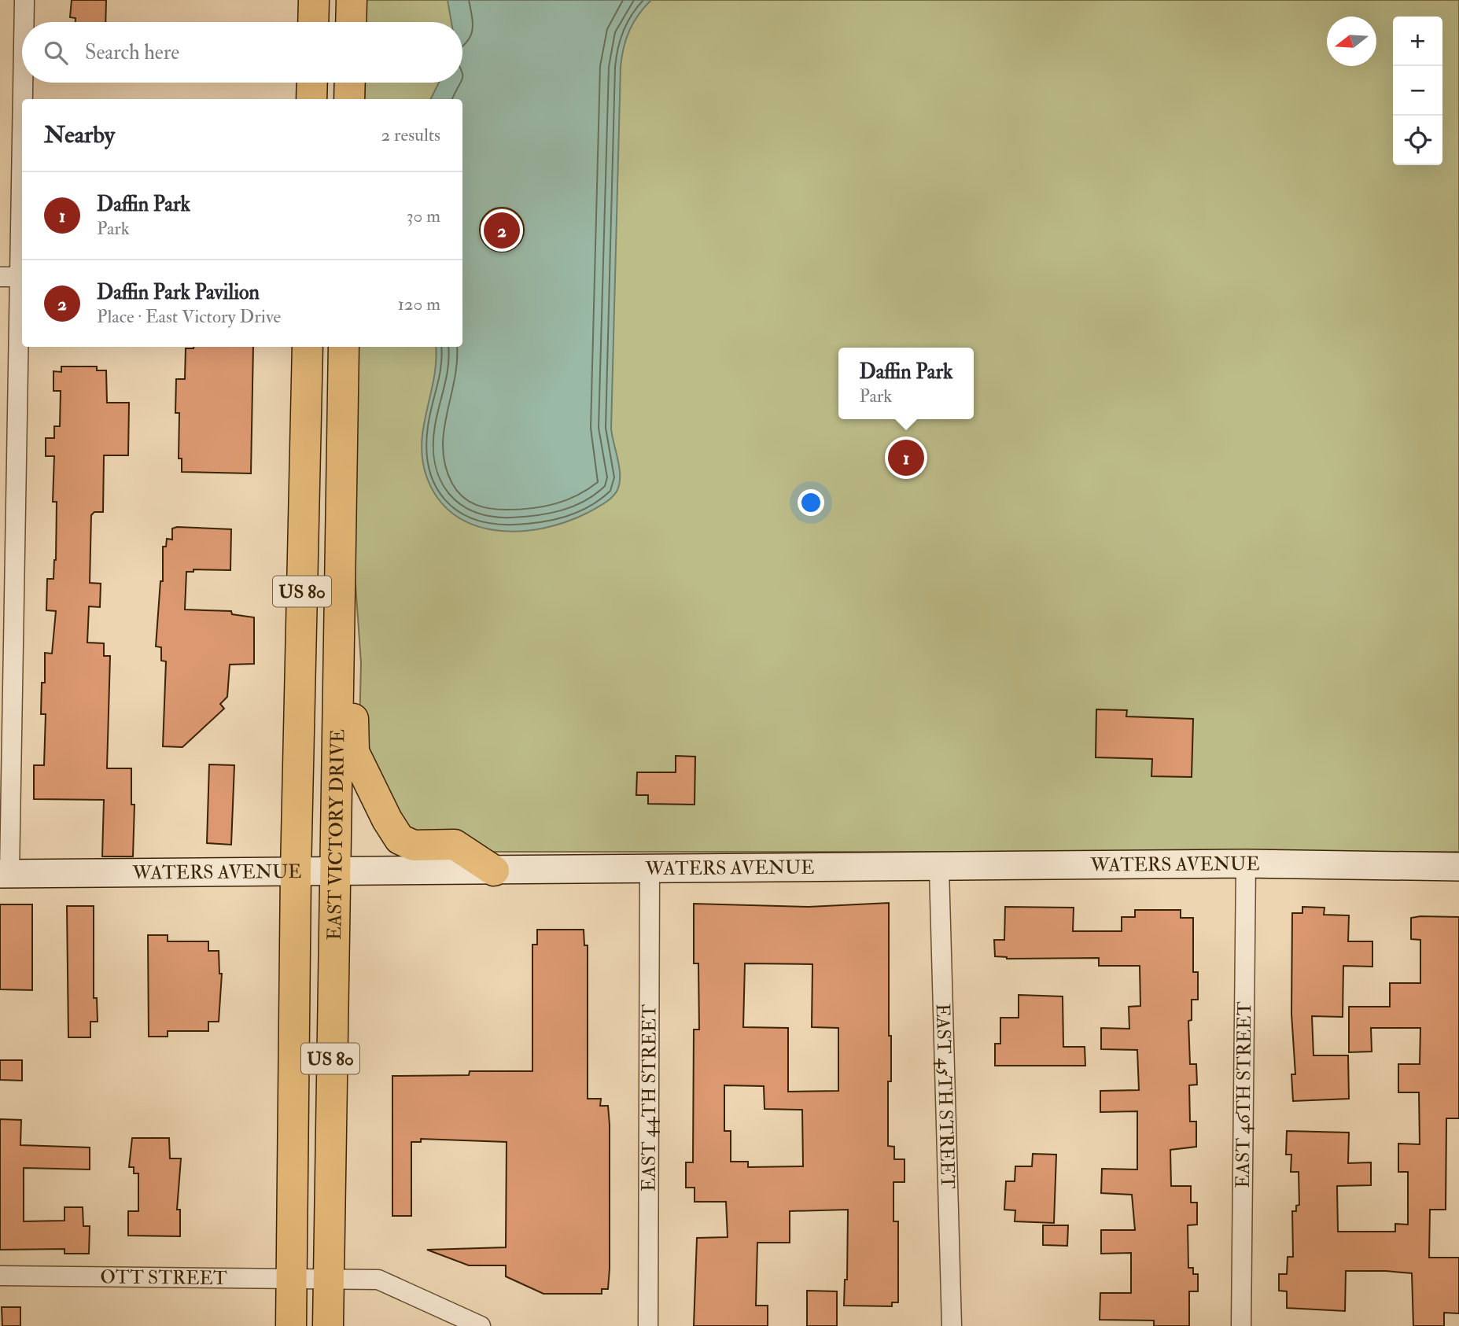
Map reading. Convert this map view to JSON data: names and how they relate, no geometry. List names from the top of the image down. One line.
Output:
{"streets":{"main road":["US 80","EAST VICTORY DRIVE","WATERS AVENUE"],"street":["EAST 46TH STREET","EAST 45TH STREET","EAST 44TH STREET","OTT STREET"]},"crossings":[["EAST VICTORY DRIVE","WATERS AVENUE"],["EAST VICTORY DRIVE","OTT STREET"],["WATERS AVENUE","EAST 46TH STREET"],["WATERS AVENUE","EAST 45TH STREET"],["WATERS AVENUE","EAST 44TH STREET"]],"north":"left","page":{"map_buttons":["+","−"],"search":"Search here","heading":["Nearby","2 results"],"list":[{"mark":"1","name":"Daffin Park","note":"Park","value":"30 m"},{"mark":"2","name":"Daffin Park Pavilion","note":"Place · East Victory Drive","value":"120 m"}],"pins":["2","1"],"popup":["Daffin Park","Park"]}}
